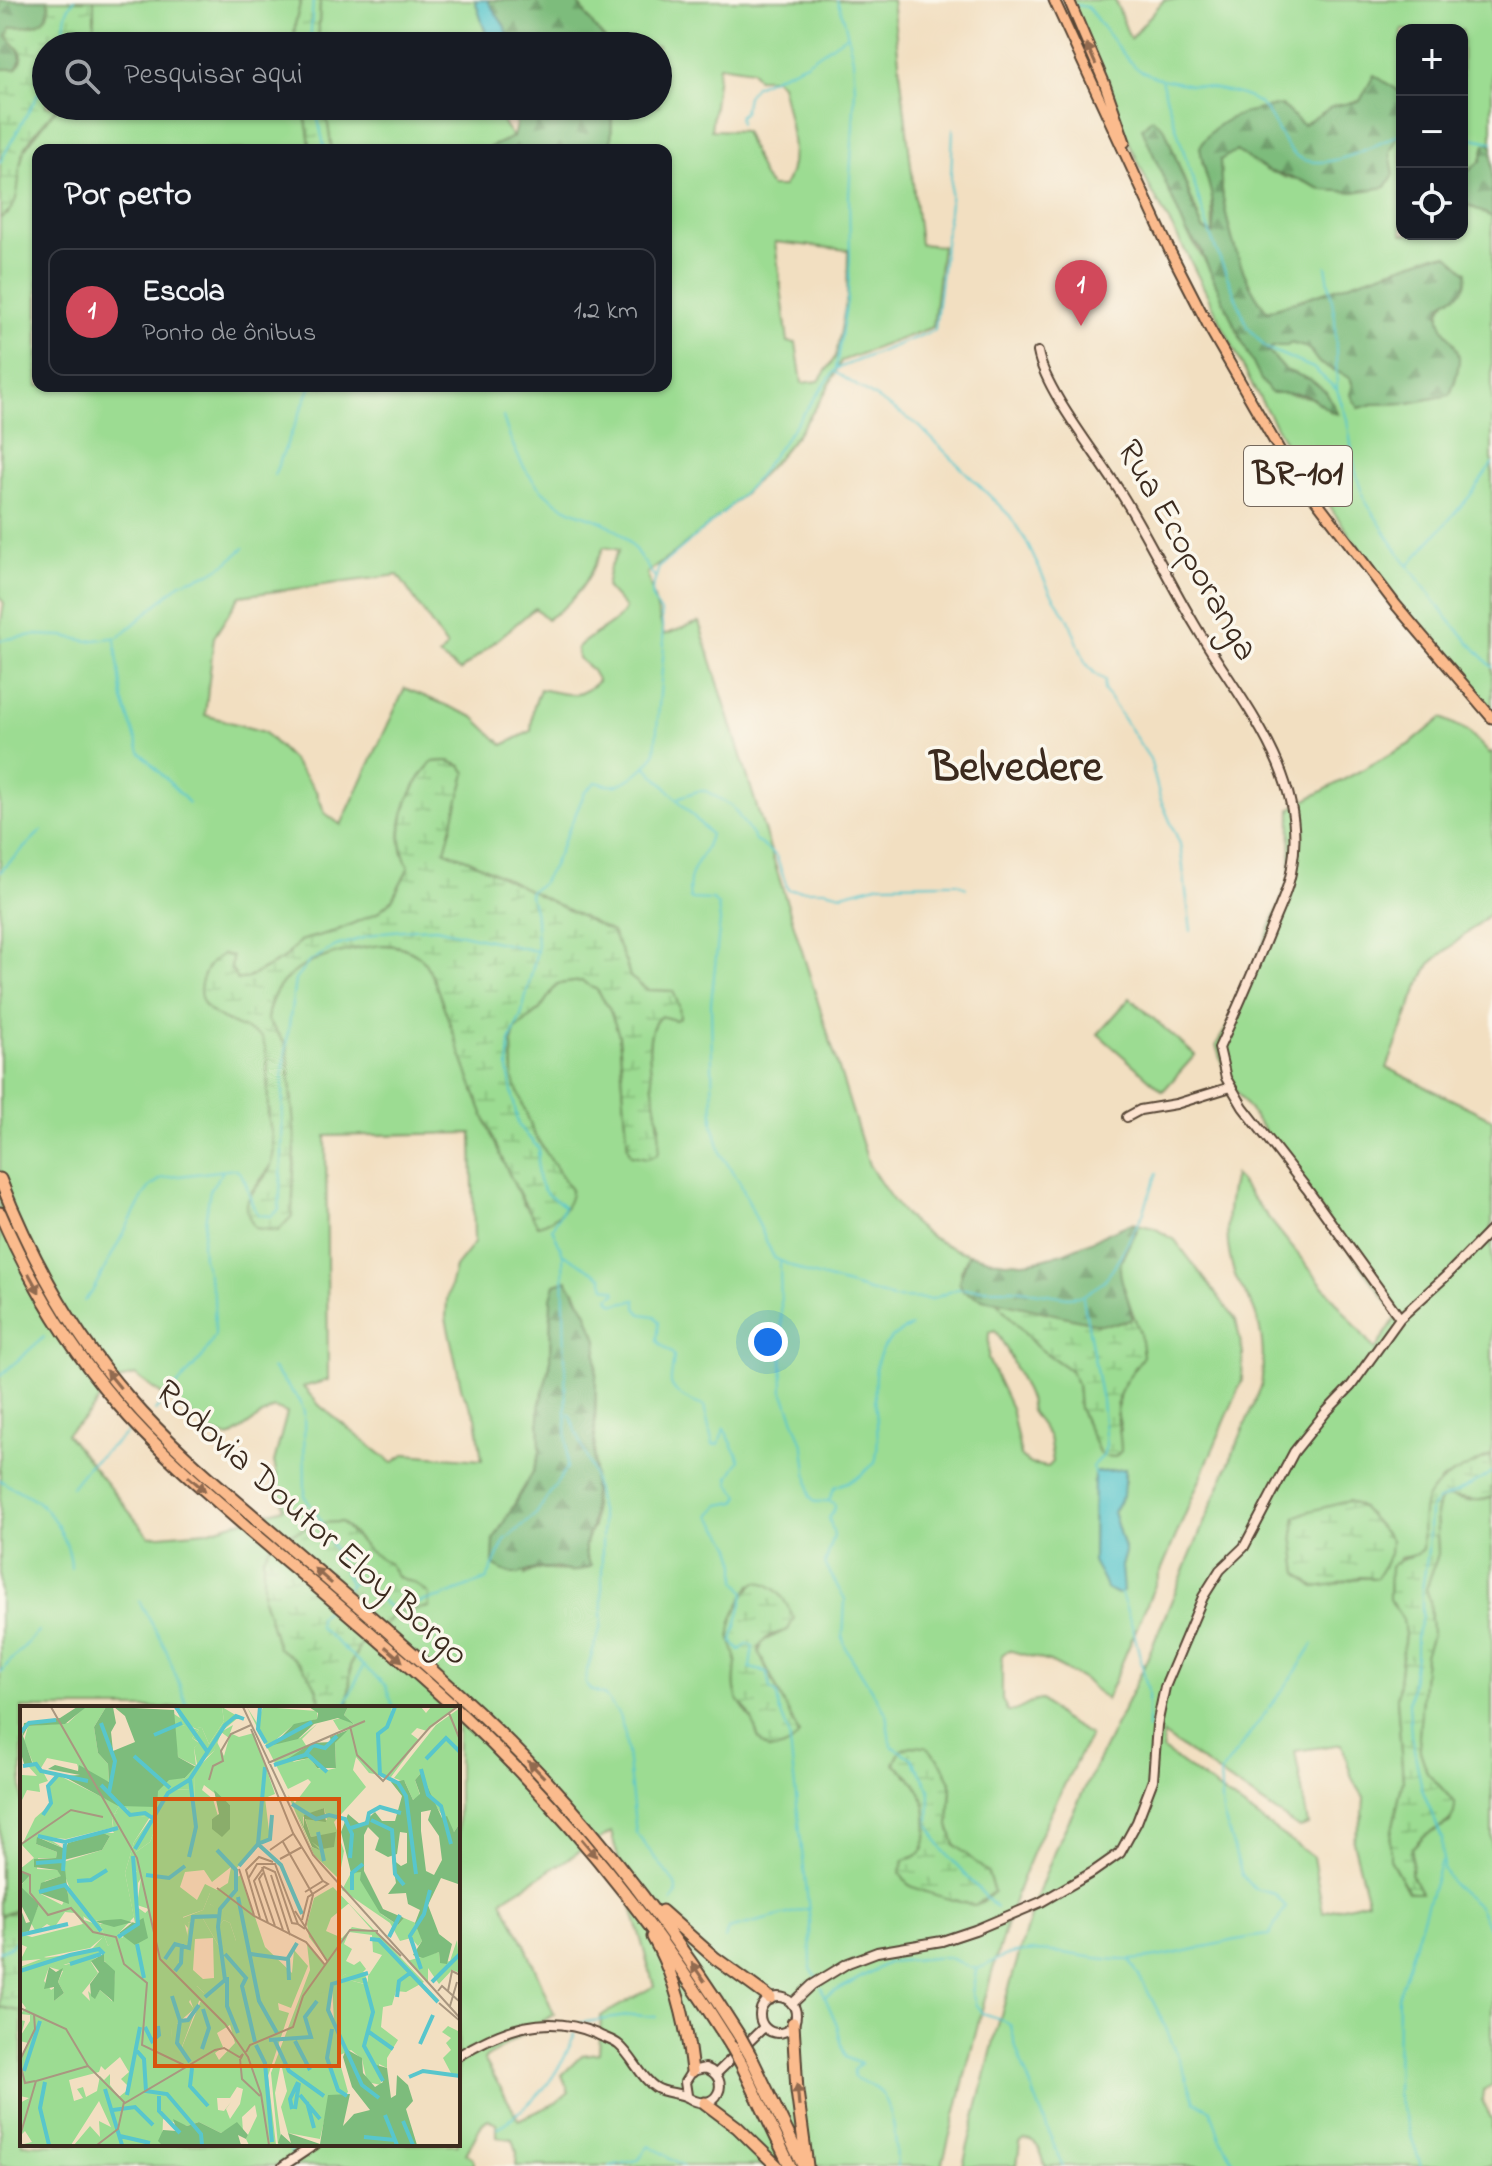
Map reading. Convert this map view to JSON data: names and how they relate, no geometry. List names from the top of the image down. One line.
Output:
{"streets":{"highway":["Rodovia Doutor Eloy Borgo"],"main road":["BR-101"],"street":["Rua Ecoporanga"]},"districts":["Belvedere"],"page":{"map_buttons":["+","−"],"search":"Pesquisar aqui","heading":"Por perto","list":[{"mark":"1","name":"Escola","note":"Ponto de ônibus","value":"1.2 km"}],"pins":"1"}}
